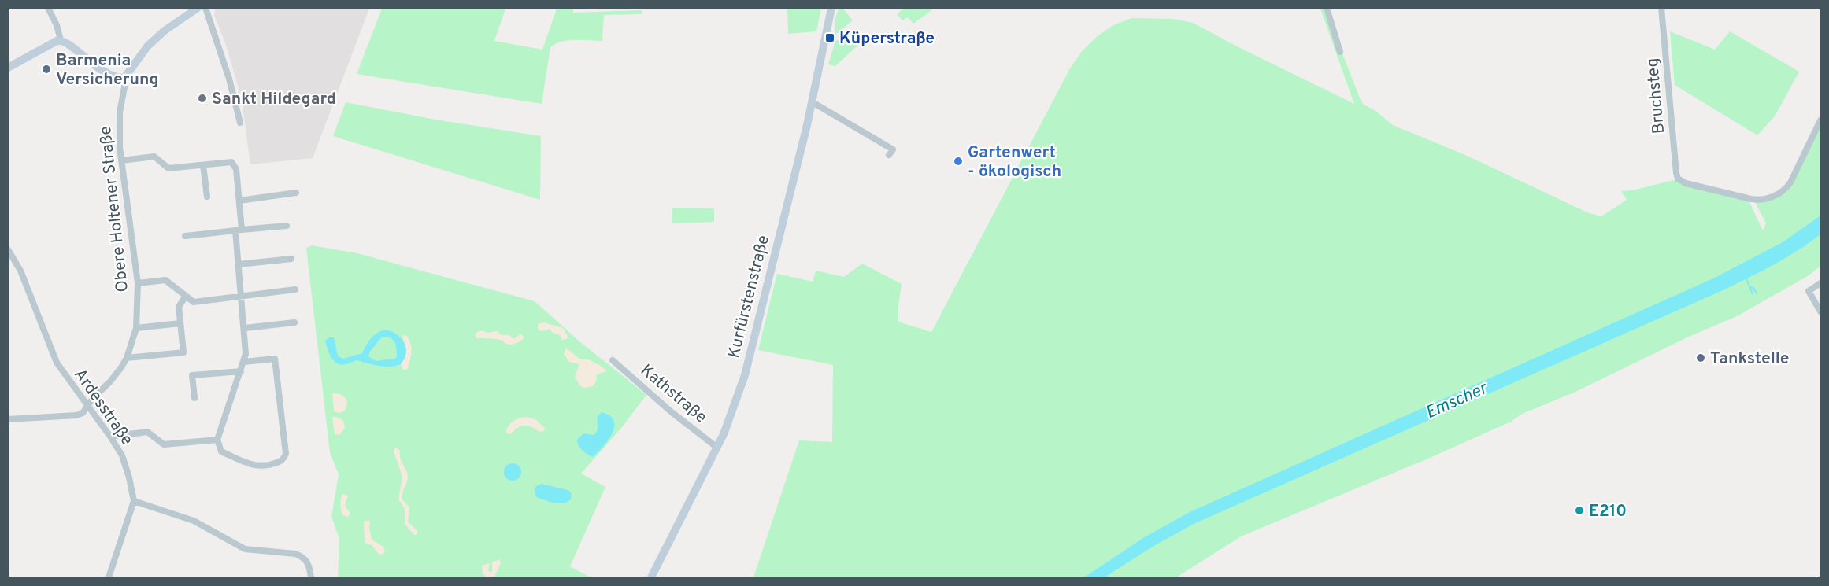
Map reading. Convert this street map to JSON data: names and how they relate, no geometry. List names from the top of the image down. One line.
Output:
{"streets":{"main road":["Kurfürstenstraße"],"street":["Bruchsteg","Obere Holtener Straße","Kathstraße","Ardesstraße"]},"crossings":[["Obere Holtener Straße","Ardesstraße"],["Kurfürstenstraße","Kathstraße"]],"water":["Emscher"],"places":{"transit":["Küperstraße"],"other":["Barmenia Versicherung","Sankt Hildegard","Gartenwert - ökologisch","Tankstelle","E210"]}}
